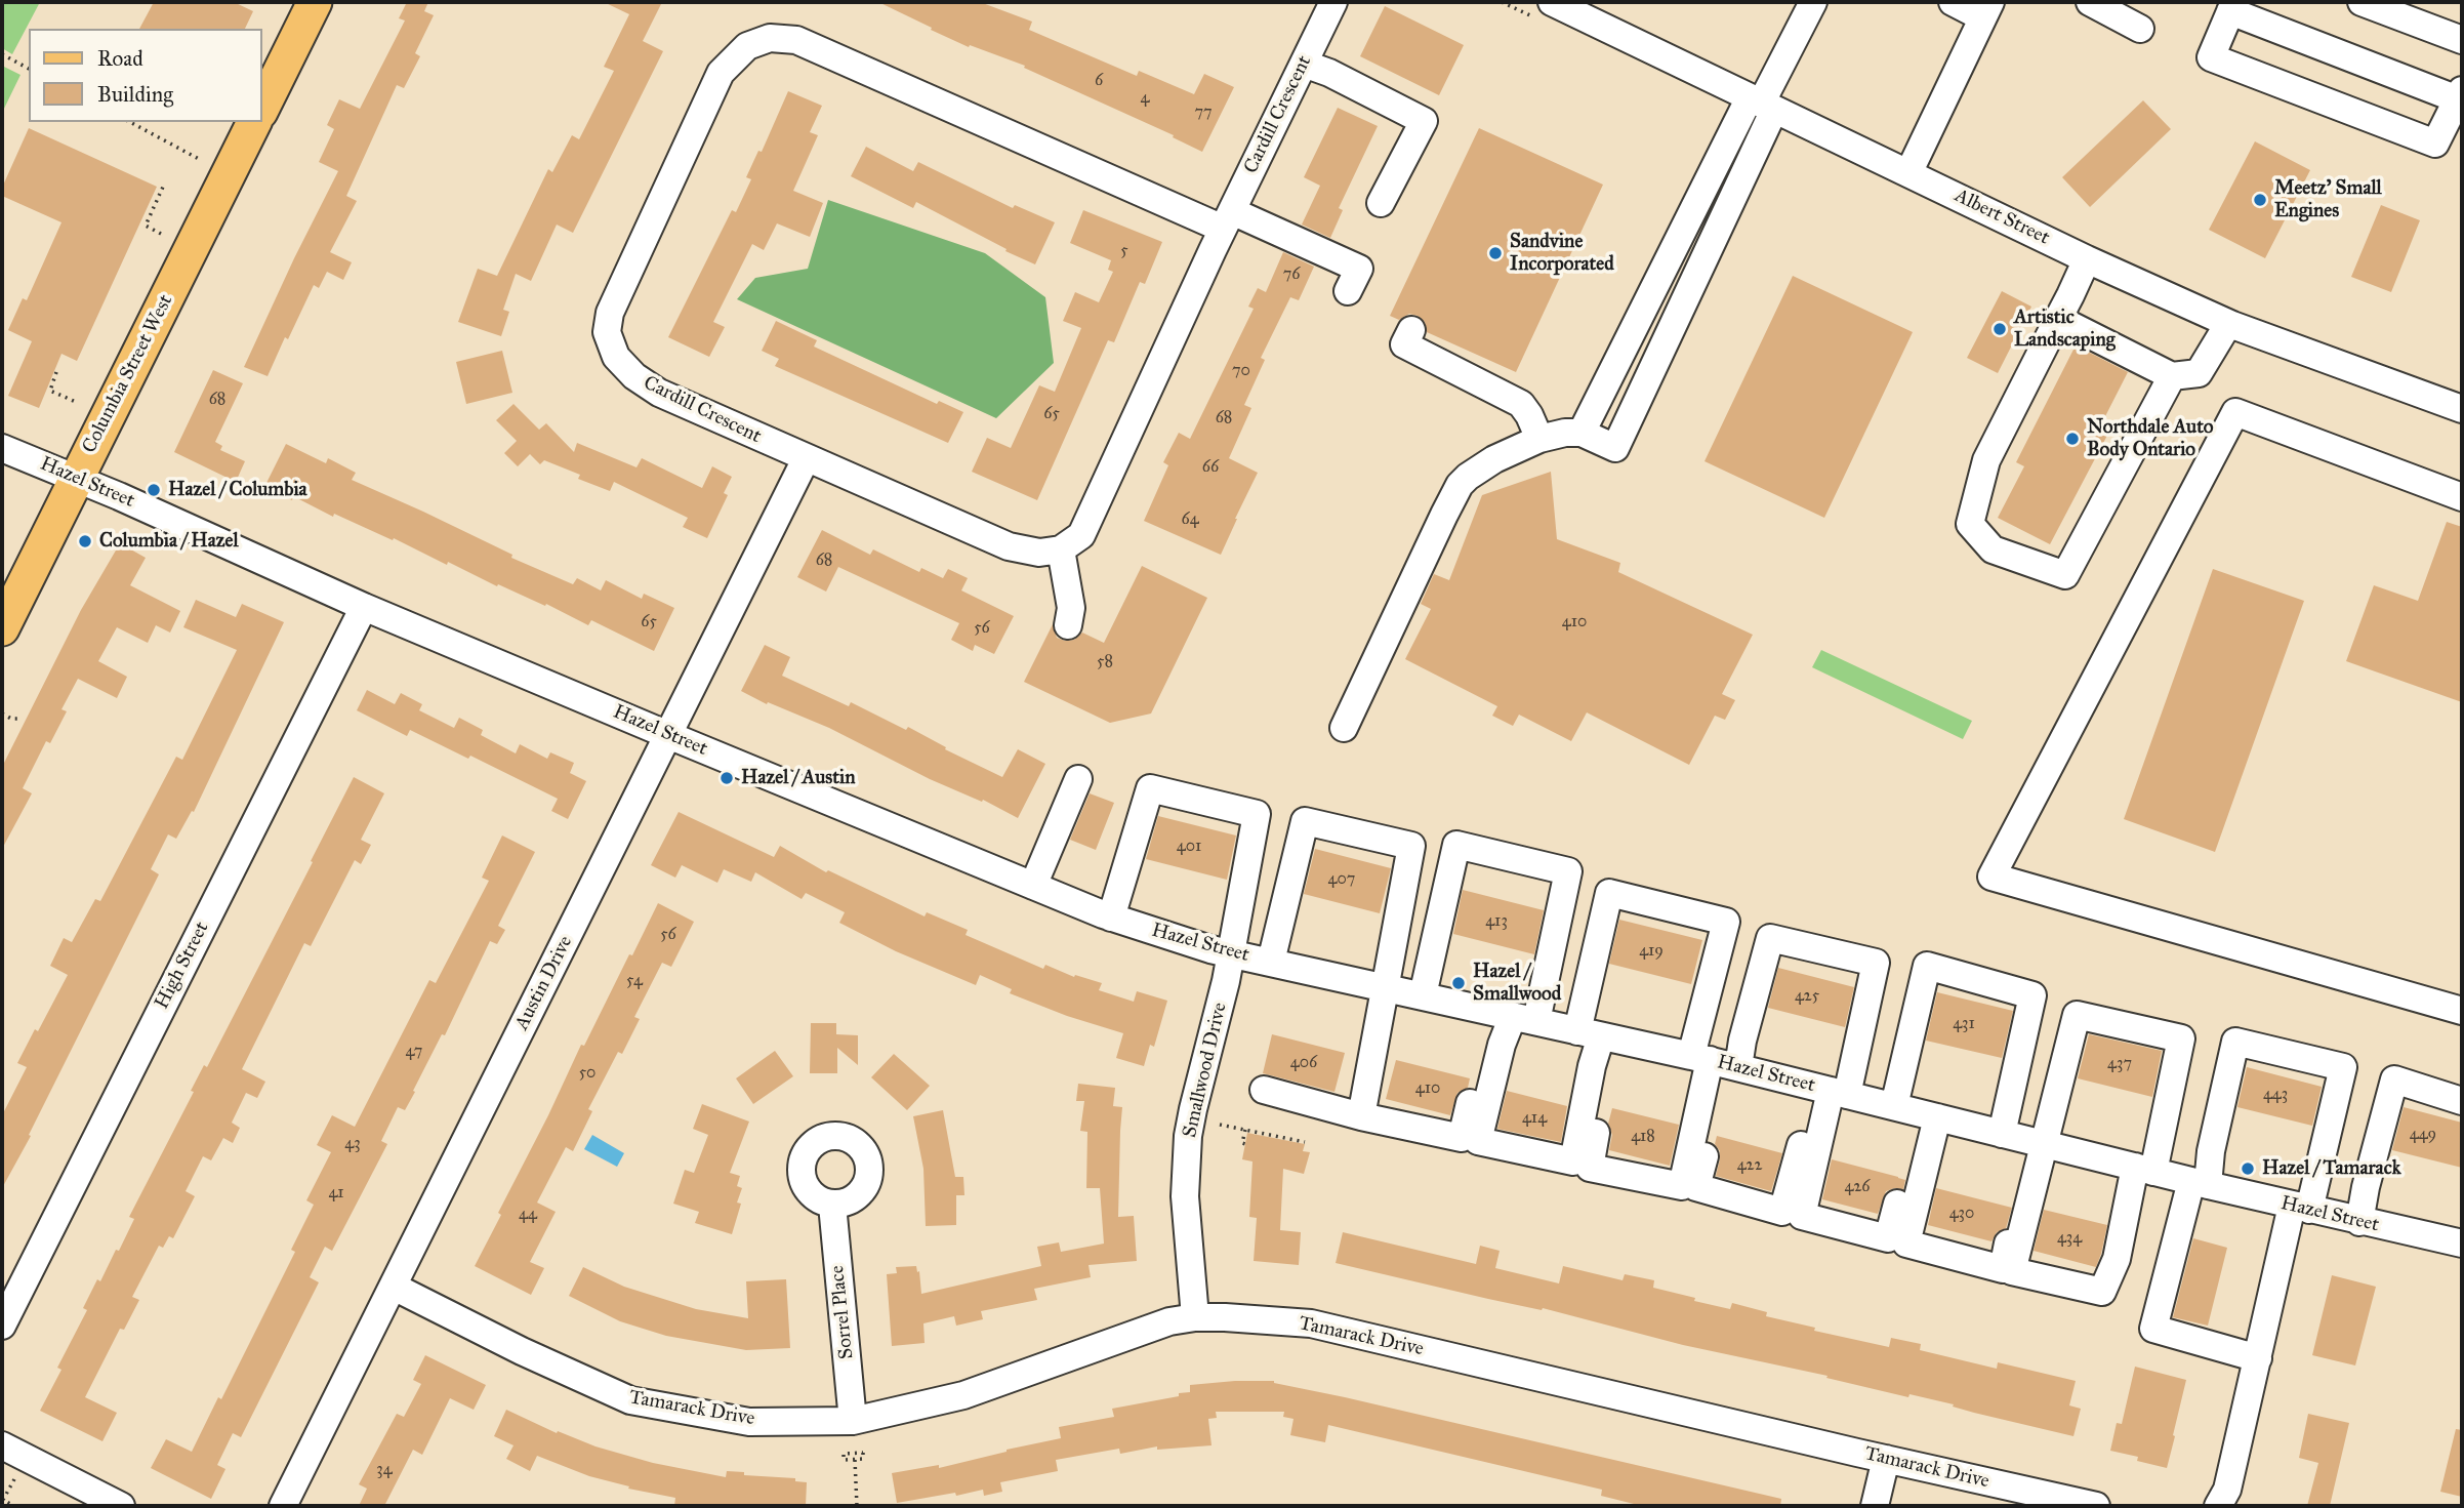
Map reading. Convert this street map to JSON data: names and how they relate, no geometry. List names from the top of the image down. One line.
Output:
{"streets":{"main road":["Columbia Street West"],"street":["Cardill Crescent","Albert Street","Hazel Street","High Street","Austin Drive","Smallwood Drive","Sorrel Place","Tamarack Drive"]},"crossings":[["Cardill Crescent","Austin Drive"],["Columbia Street West","Hazel Street"],["Hazel Street","High Street"],["Hazel Street","Austin Drive"],["Hazel Street","Smallwood Drive"],["Austin Drive","Tamarack Drive"],["Smallwood Drive","Tamarack Drive"],["Sorrel Place","Tamarack Drive"]],"places":["Meetz' Small Engines","Sandvine Incorporated","Artistic Landscaping","Northdale Auto Body Ontario","Hazel / Columbia","Columbia / Hazel","Hazel / Austin","Hazel / Smallwood","Hazel / Tamarack"],"house_numbers":["6","4","77","5","76","70","68","65","68","66","64","68","65","410","56","58","401","407","413","56","419","54","425","431","47","406","437","50","410","443","414","449","418","43","422","426","41","430","44","434","34"],"legend":["Road","Building"]}
